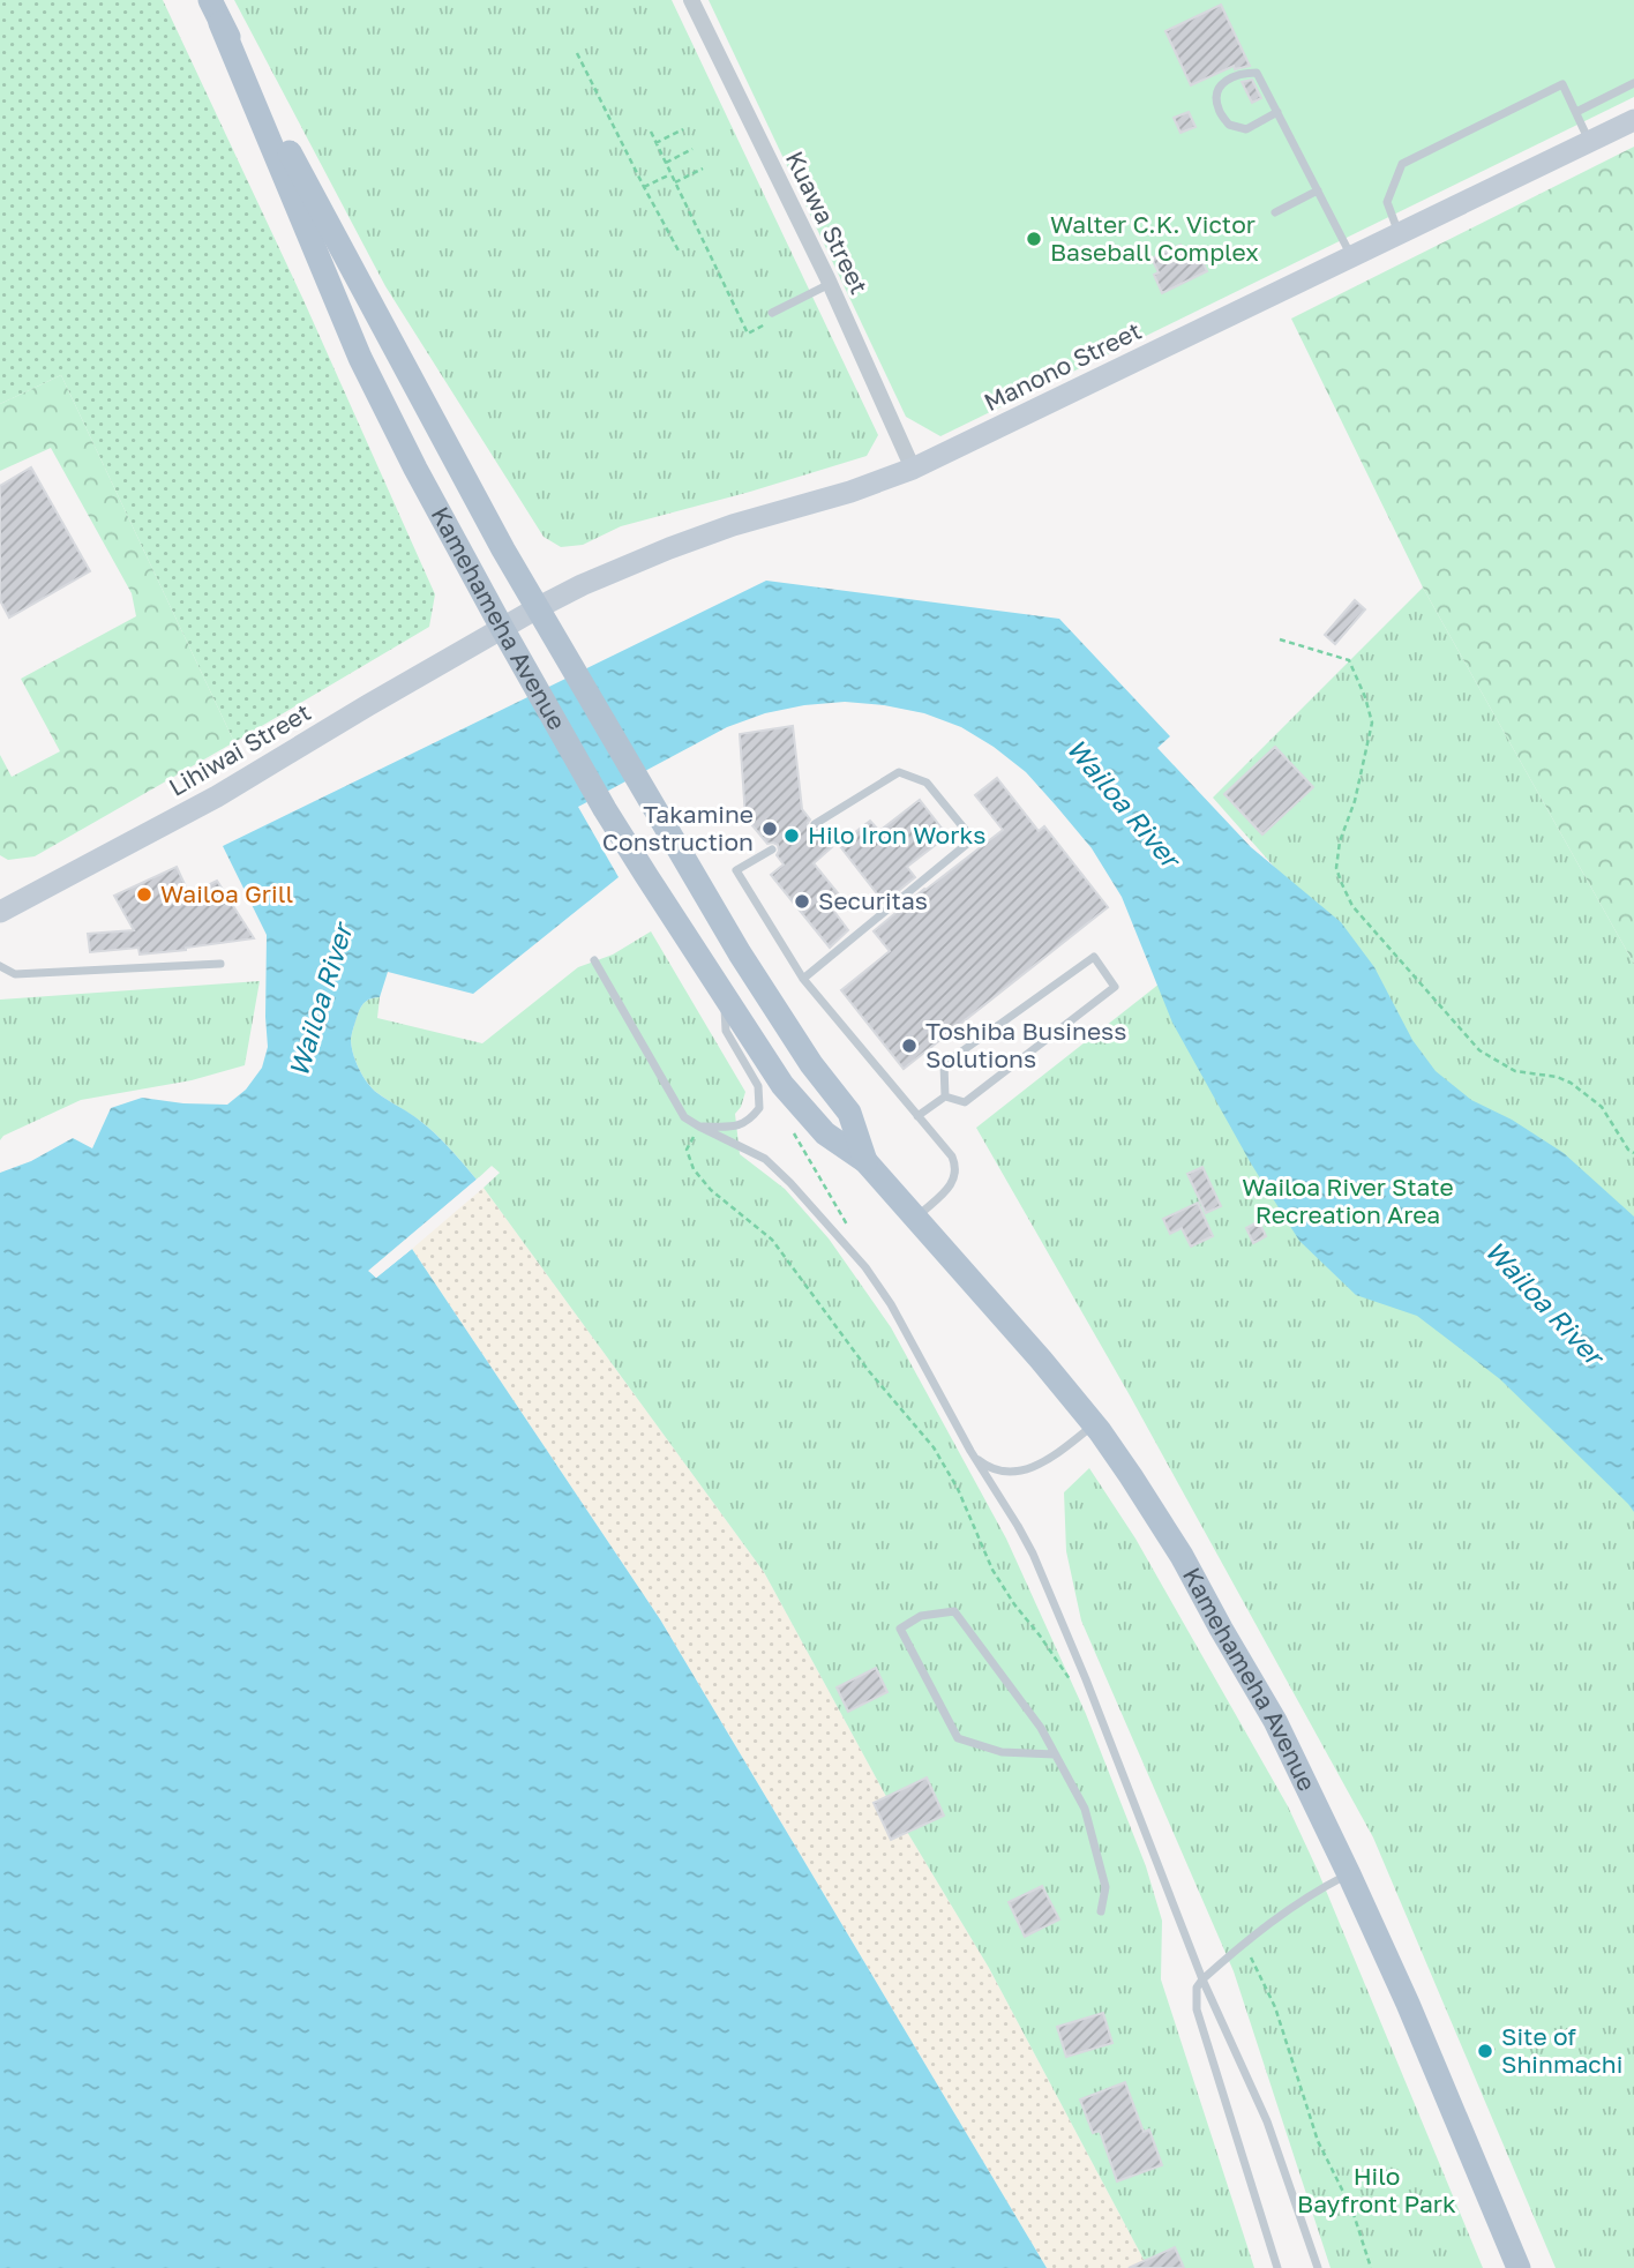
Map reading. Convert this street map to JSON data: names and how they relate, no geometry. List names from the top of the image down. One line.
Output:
{"streets":{"main road":["Kamehameha Avenue"],"street":["Kuawa Street","Manono Street","Lihiwai Street"]},"crossings":[["Kuawa Street","Manono Street"],["Manono Street","Kamehameha Avenue"],["Manono Street","Lihiwai Street"],["Kamehameha Avenue","Lihiwai Street"]],"water":["Wailoa River"],"parks":["Wailoa River State Recreation Area","Hilo Bayfront Park"],"places":["Walter C.K. Victor Baseball Complex","Takamine Construction","Hilo Iron Works","Wailoa Grill","Securitas","Toshiba Business Solutions","Site of Shinmachi"]}
